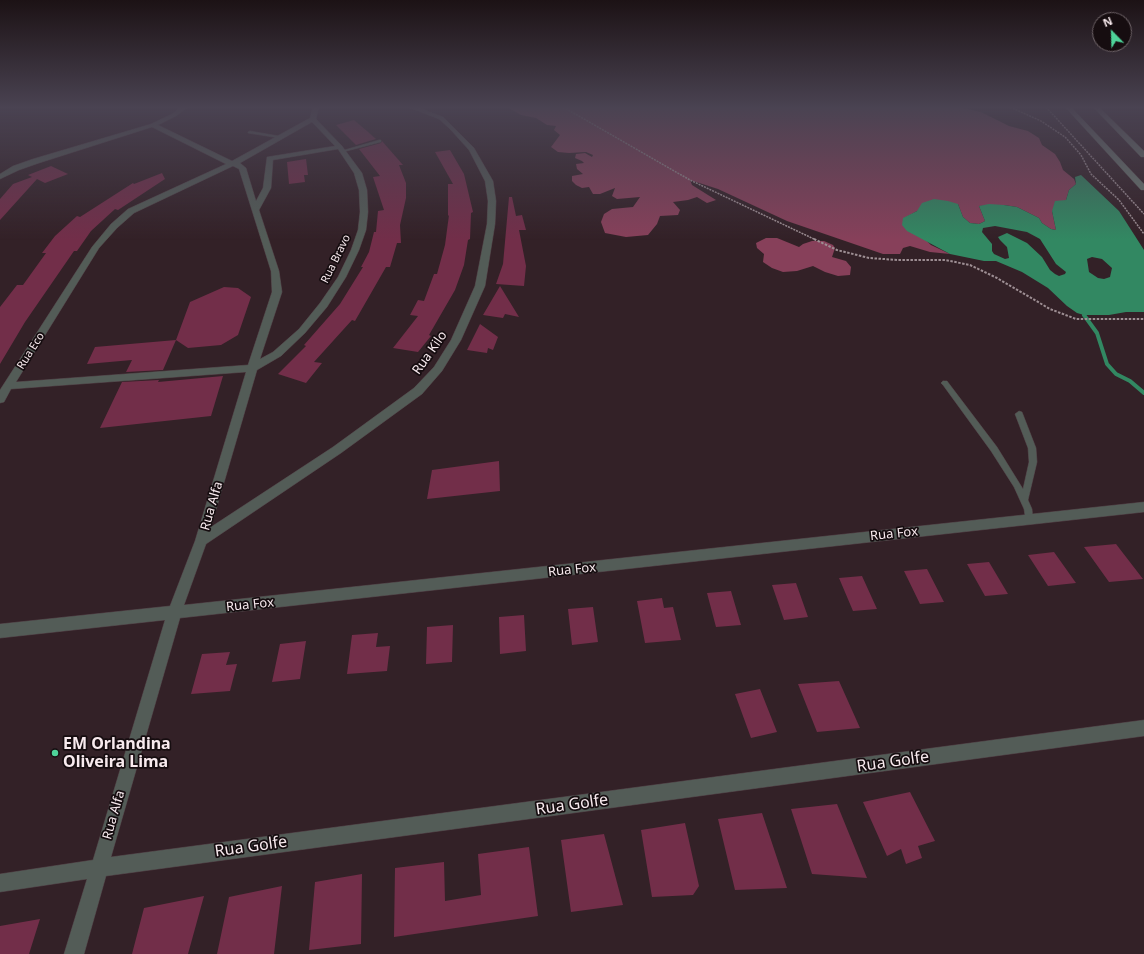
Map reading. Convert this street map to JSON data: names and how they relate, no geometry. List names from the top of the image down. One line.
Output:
{"streets":{"street":["Rua Bravo","Rua Eco","Rua Kilo","Rua Alfa","Rua Fox","Rua Golfe"]},"crossings":[["Rua Bravo","Rua Eco"],["Rua Bravo","Rua Alfa"],["Rua Eco","Rua Alfa"],["Rua Kilo","Rua Alfa"],["Rua Alfa","Rua Fox"],["Rua Alfa","Rua Golfe"]],"places":["EM Orlandina Oliveira Lima"],"north":"top left"}
